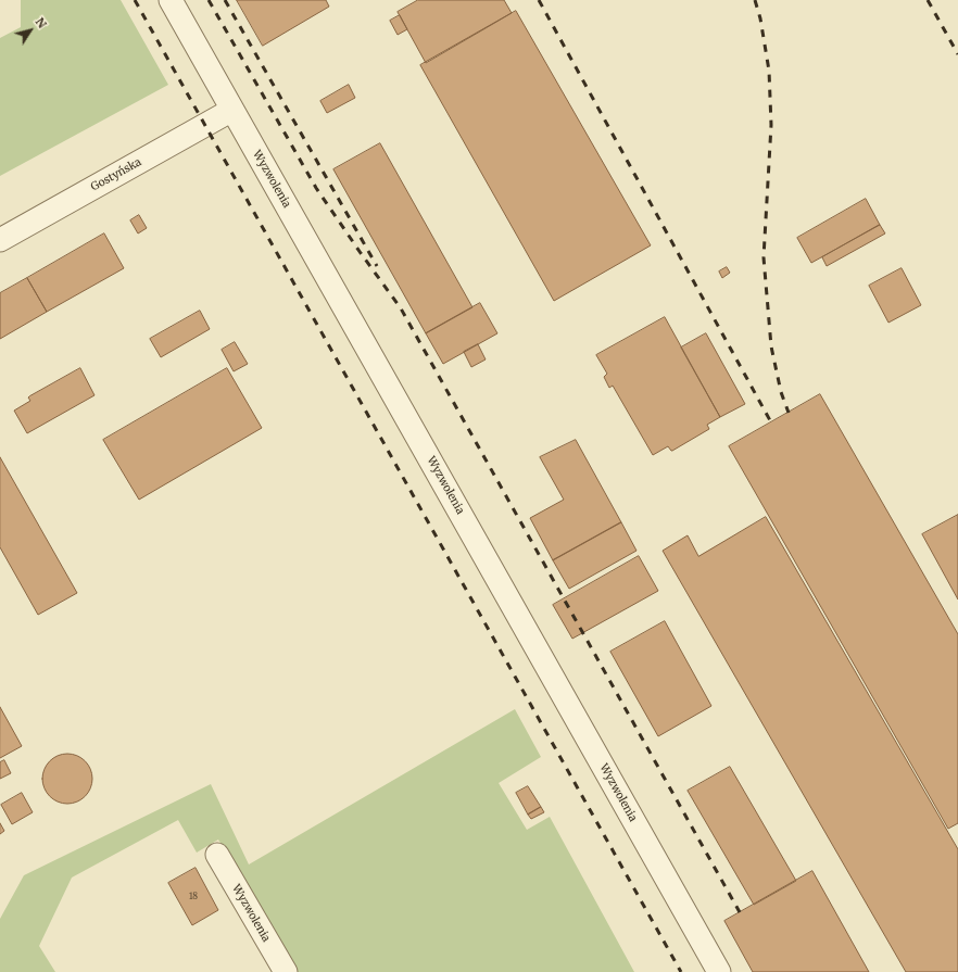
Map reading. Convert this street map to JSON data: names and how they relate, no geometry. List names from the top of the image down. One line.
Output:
{"streets":{"street":["Gostyńska","Wyzwolenia"]},"crossings":[["Gostyńska","Wyzwolenia"]],"house_numbers":["18"],"north":"top right"}
